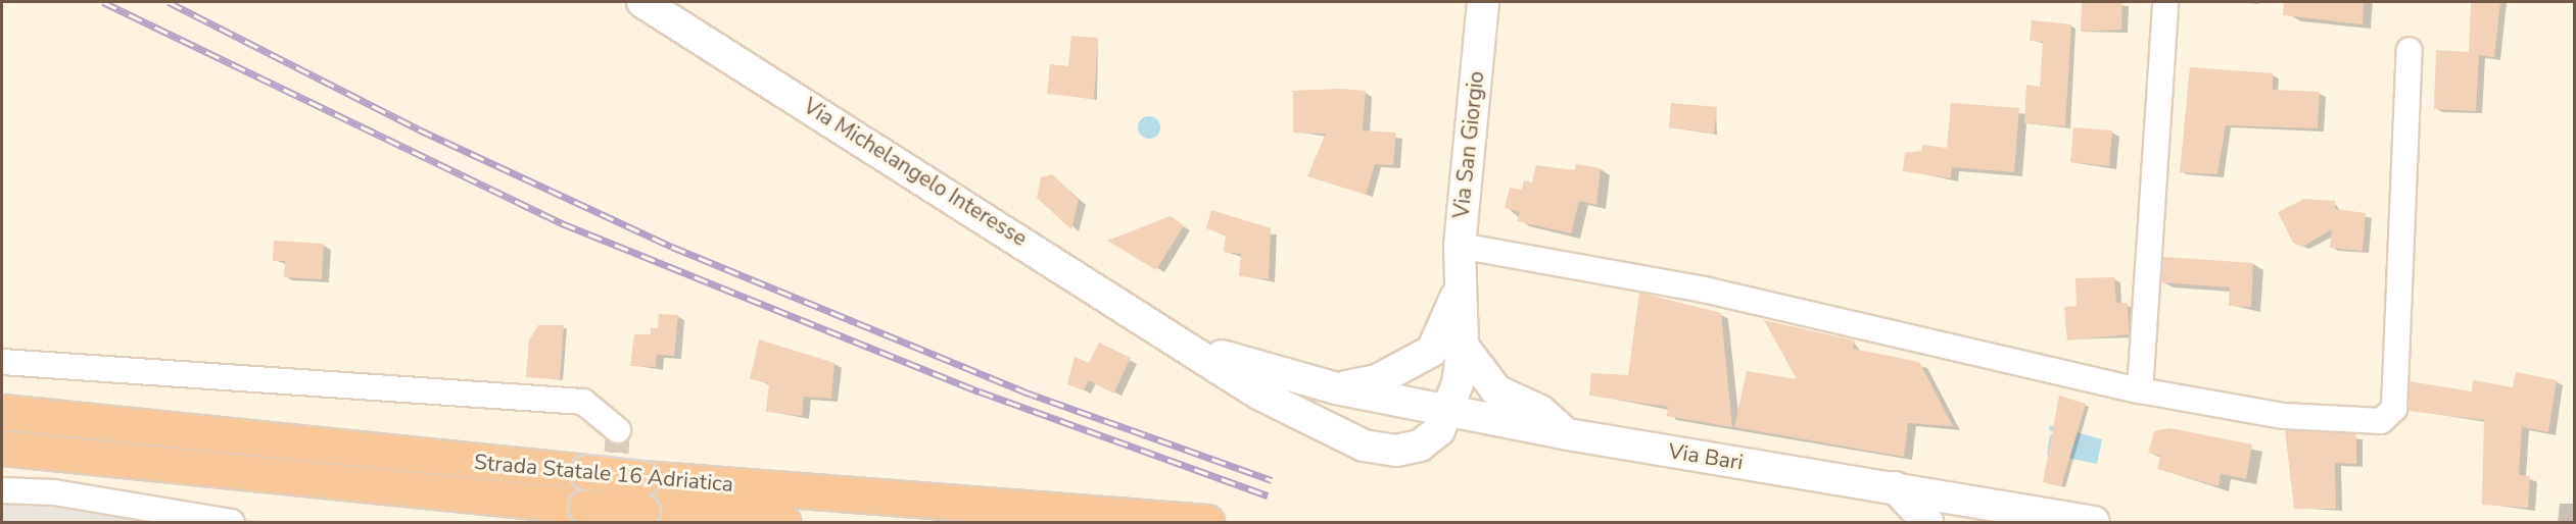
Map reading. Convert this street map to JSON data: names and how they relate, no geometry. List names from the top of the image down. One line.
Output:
{"streets":{"highway":["Strada Statale 16 Adriatica"],"street":["Via San Giorgio","Via Michelangelo Interesse","Via Bari"]},"crossings":[["Via San Giorgio","Via Michelangelo Interesse"],["Via San Giorgio","Via Bari"],["Via Michelangelo Interesse","Via Bari"]]}
